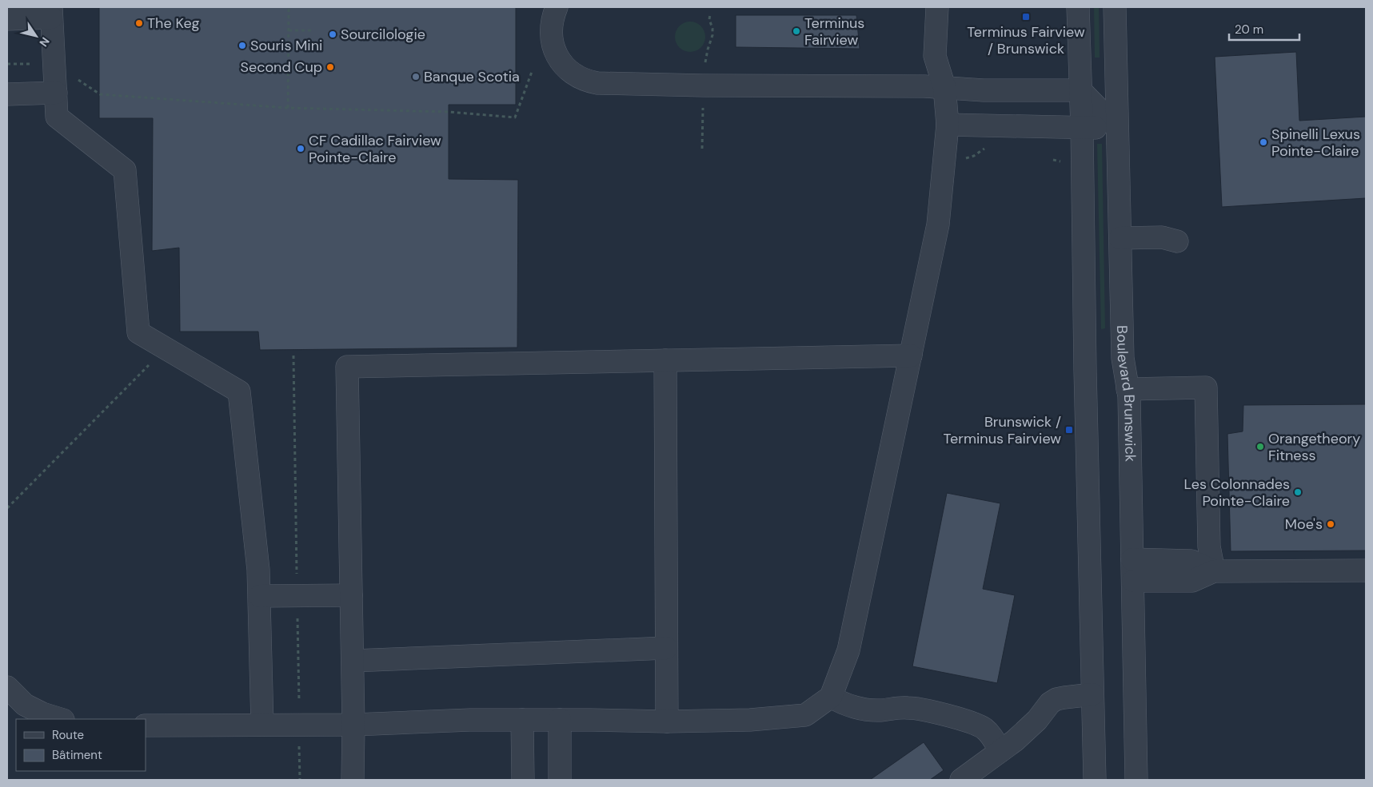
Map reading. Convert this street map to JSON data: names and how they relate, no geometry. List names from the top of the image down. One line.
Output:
{"streets":{"street":["Boulevard Brunswick"]},"places":{"transit":["Terminus Fairview / Brunswick","Brunswick / Terminus Fairview"],"other":["The Keg","Terminus Fairview","Sourcilologie","Souris Mini","Second Cup","Banque Scotia","Spinelli Lexus Pointe-Claire","CF Cadillac Fairview Pointe-Claire","Orangetheory Fitness","Les Colonnades Pointe-Claire","Moe's"]},"legend":["Route","Bâtiment"],"scale_bar":"20 m","north":"bottom right"}
